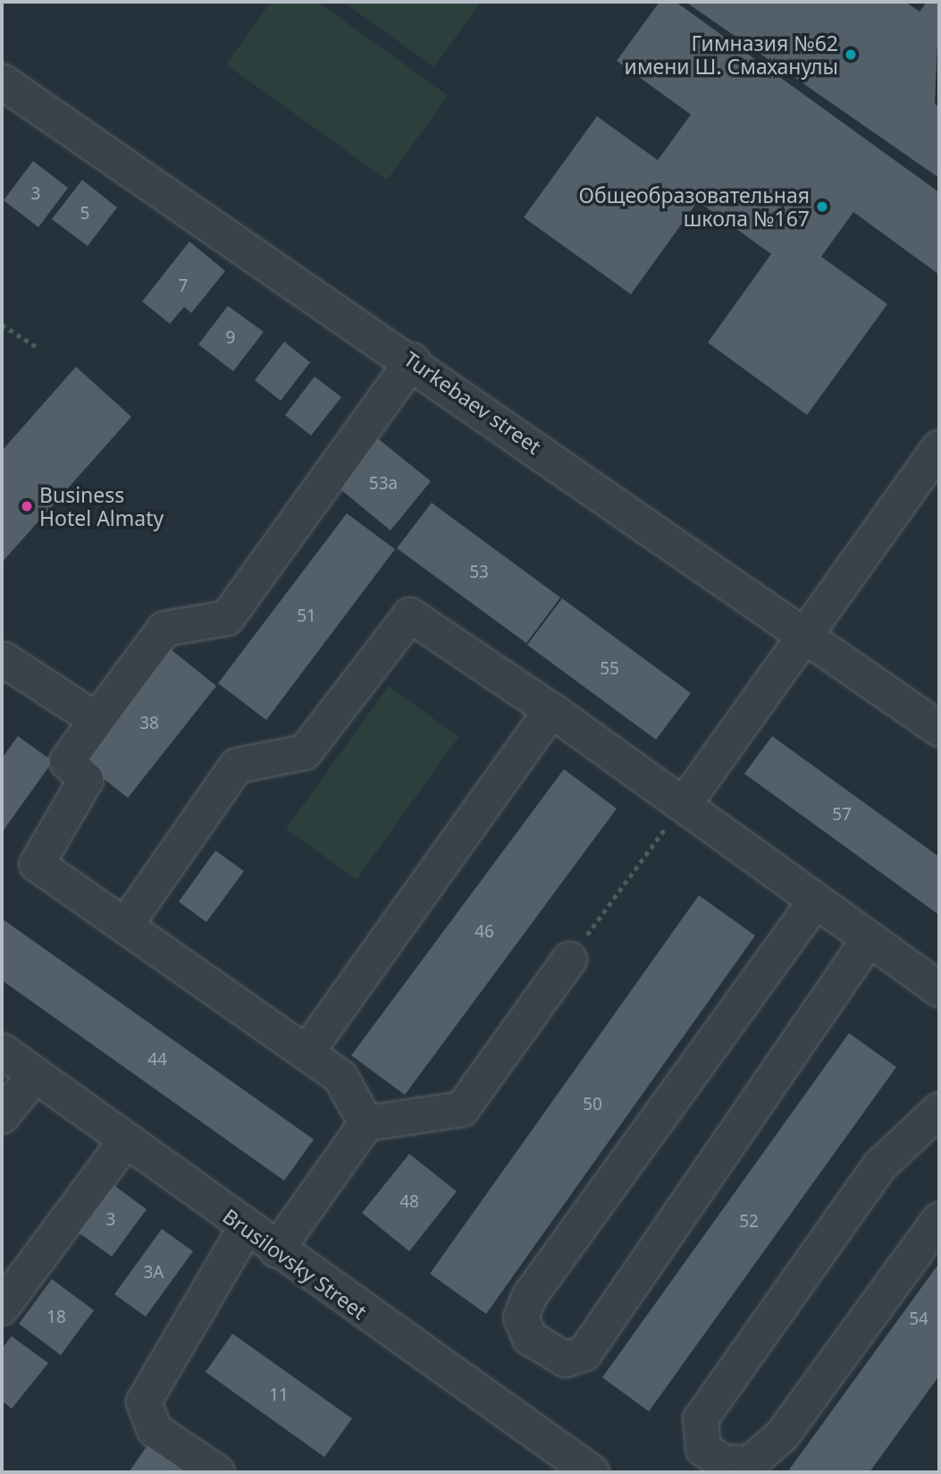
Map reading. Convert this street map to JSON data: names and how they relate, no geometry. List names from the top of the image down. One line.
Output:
{"streets":{"street":["Turkebaev street","Brusilovsky Street"]},"places":["Гимназия №62 имени Ш. Смаханулы","Общеобразовательная школа №167","Business Hotel Almaty"],"house_numbers":["3","5","7","9","53а","53","51","55","38","57","46","44","50","48","3","52","3А","18","54","11"]}
